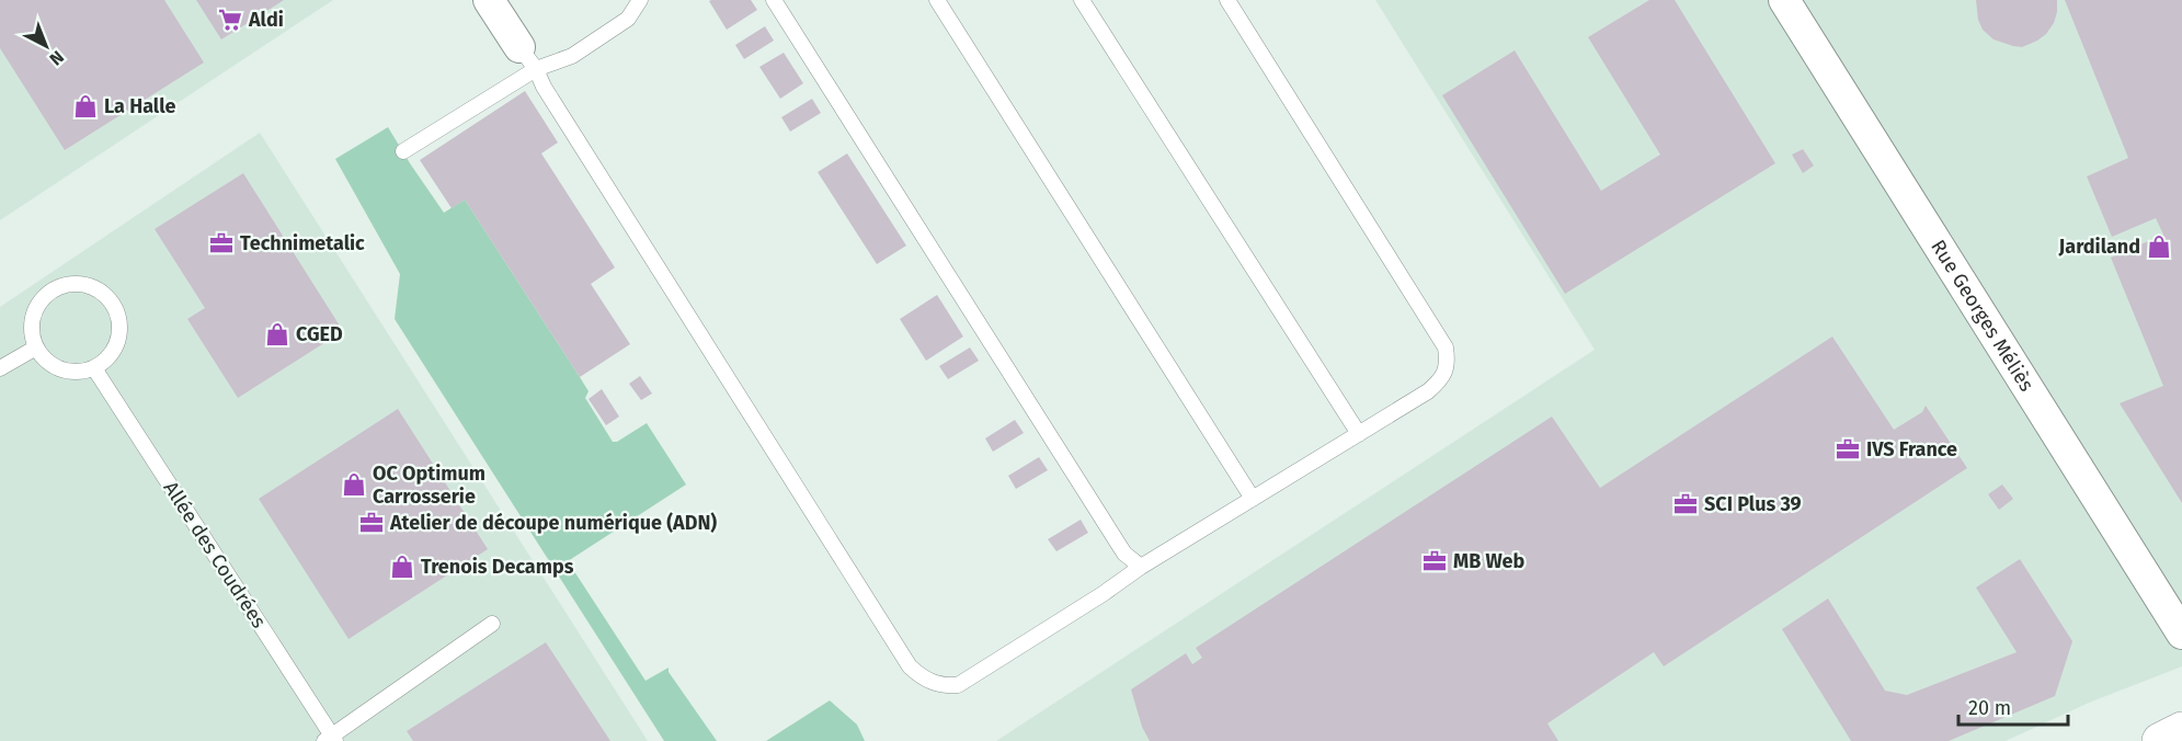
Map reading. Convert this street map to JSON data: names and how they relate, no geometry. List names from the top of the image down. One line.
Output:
{"streets":{"street":["Rue Georges Méliès"],"lane":["Allée des Coudrées"]},"places":{"supermarket":["Aldi"],"shop":["La Halle","Jardiland","CGED","OC Optimum Carrosserie","Trenois Decamps"],"office":["Technimetalic","IVS France","SCI Plus 39","Atelier de découpe numérique (ADN)","MB Web"]},"scale_bar":"20 m","north":"bottom right"}
